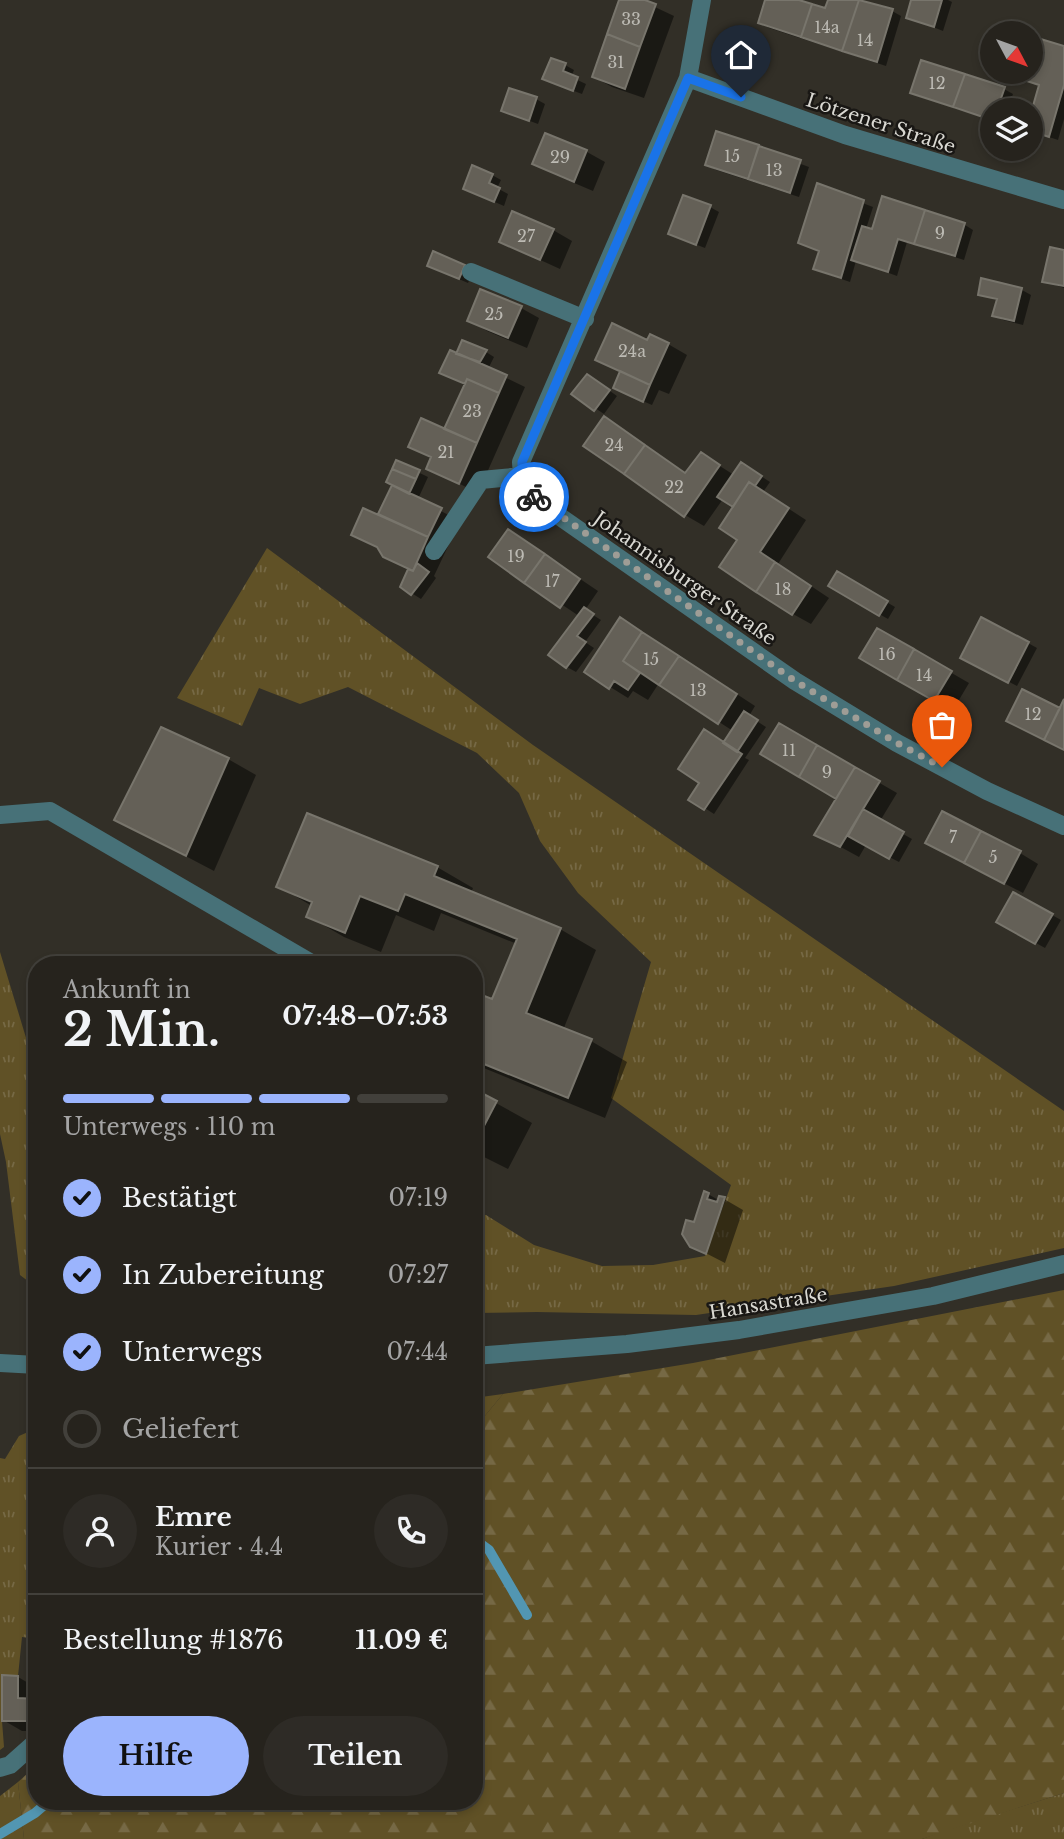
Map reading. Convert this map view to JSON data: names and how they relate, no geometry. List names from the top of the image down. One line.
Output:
{"streets":{"street":["Lötzener Straße","Johannisburger Straße","Hansastraße"]},"house_numbers":["33","14a","14","31","12","15","29","13","9","27","25","24a","23","24","21","22","19","17","18","16","15","14","13","12","11","9","7","5"],"north":"bottom right","page":{"heading":["2 Min.","Ankunft in","07:48–07:53"],"panel":["Emre","Kurier · 4.4","Bestellung #1876","11.09 €"],"bar":"Unterwegs · 110 m","list":[["Bestätigt","07:19"],["In Zubereitung","07:27"],["Unterwegs","07:44"],"Geliefert"],"buttons":["Hilfe","Teilen"]}}
